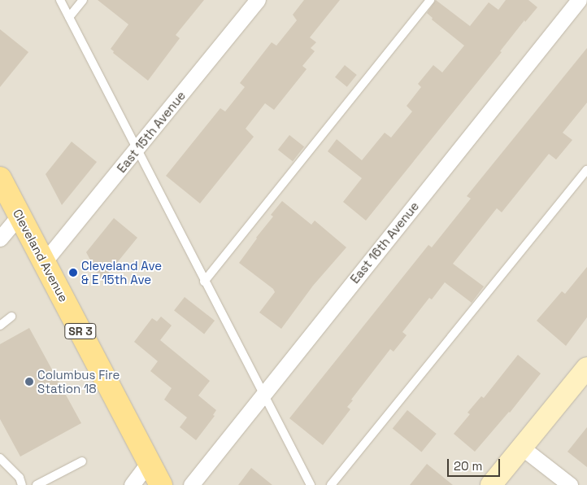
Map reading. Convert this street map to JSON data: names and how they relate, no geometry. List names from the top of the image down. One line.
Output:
{"streets":{"main road":["Cleveland Avenue","SR 3"],"street":["East 15th Avenue","East 16th Avenue"]},"crossings":[["East 15th Avenue","Cleveland Avenue"]],"places":["Cleveland Ave & E 15th Ave","Columbus Fire Station 18"],"scale_bar":"20 m"}
